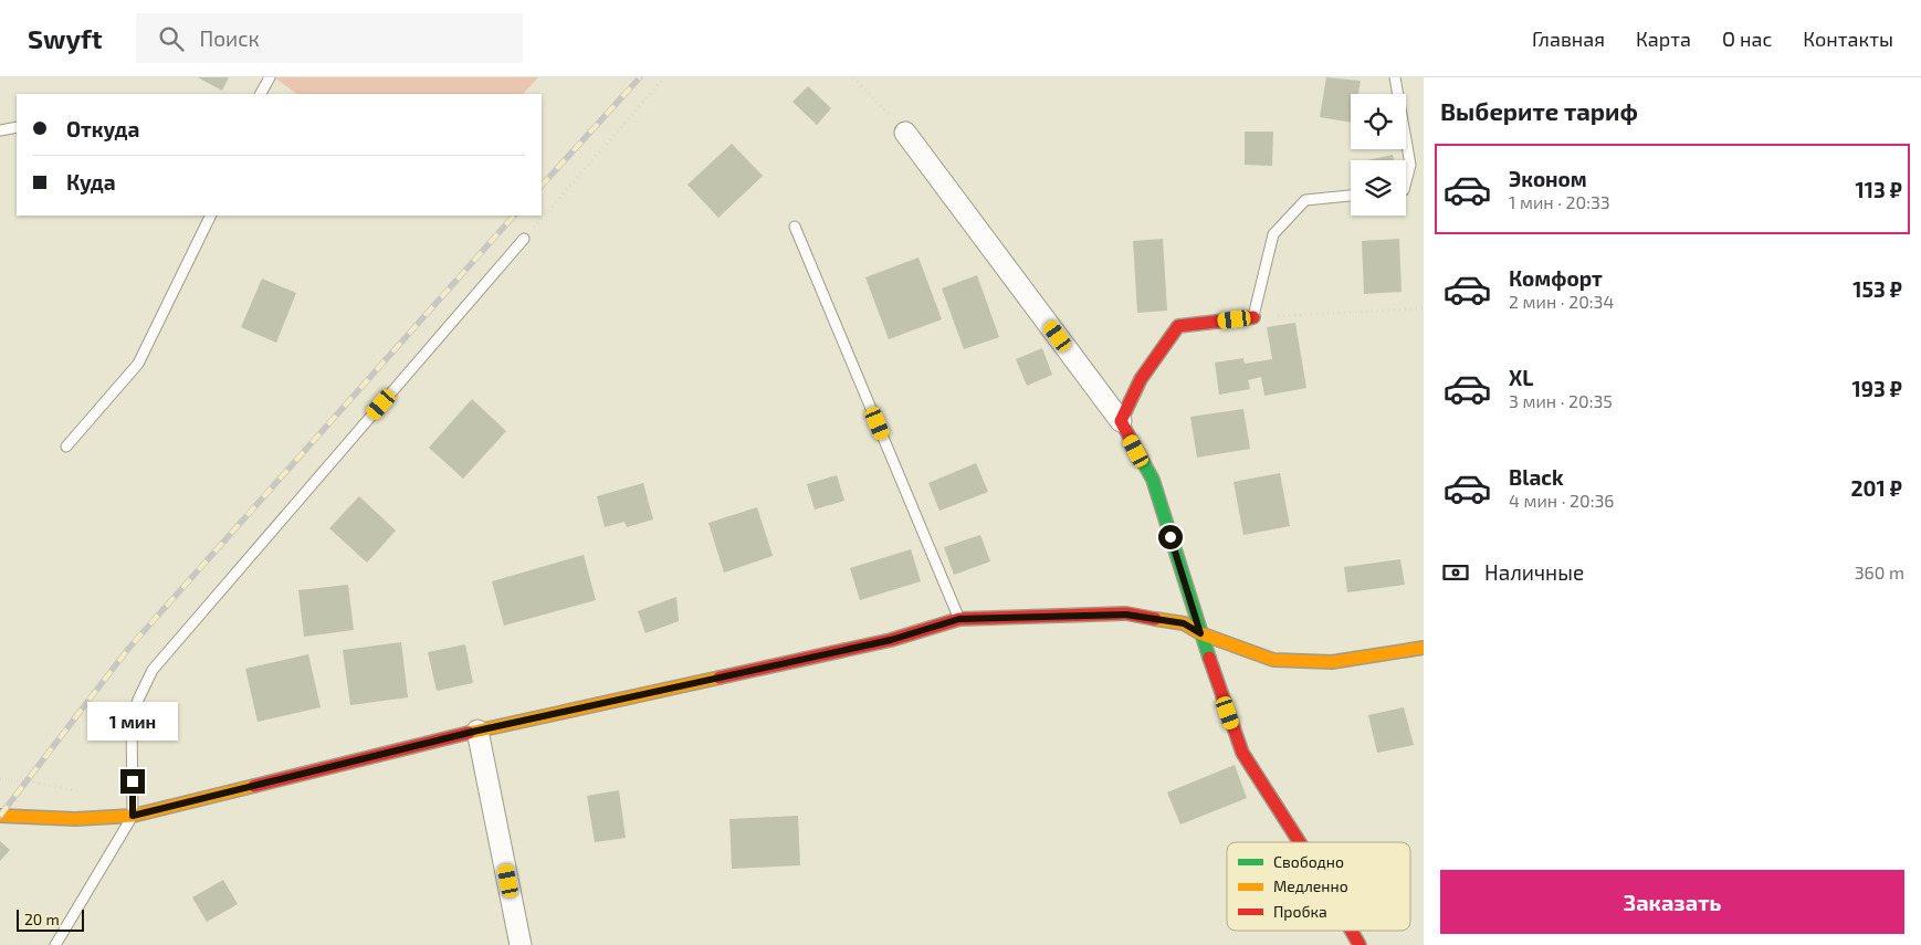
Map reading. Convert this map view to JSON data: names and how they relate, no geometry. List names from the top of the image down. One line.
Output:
{"legend":["Свободно","Медленно","Пробка"],"scale_bar":"20 m","page":{"header":"Swyft","search":"Поиск","nav":["Главная","Карта","О нас","Контакты"],"heading":"Выберите тариф","banner":["Откуда","Куда"],"list":[{"name":"Эконом","note":"1 мин · 20:33","value":"113 ₽"},{"name":"Комфорт","note":"2 мин · 20:34","value":"153 ₽"},{"name":"XL","note":"3 мин · 20:35","value":"193 ₽"},{"name":"Black","note":"4 мин · 20:36","value":"201 ₽"}],"pay":["Наличные","360 m"],"bubble":"1 мин","buttons":"Заказать","scale":"20 m"}}
